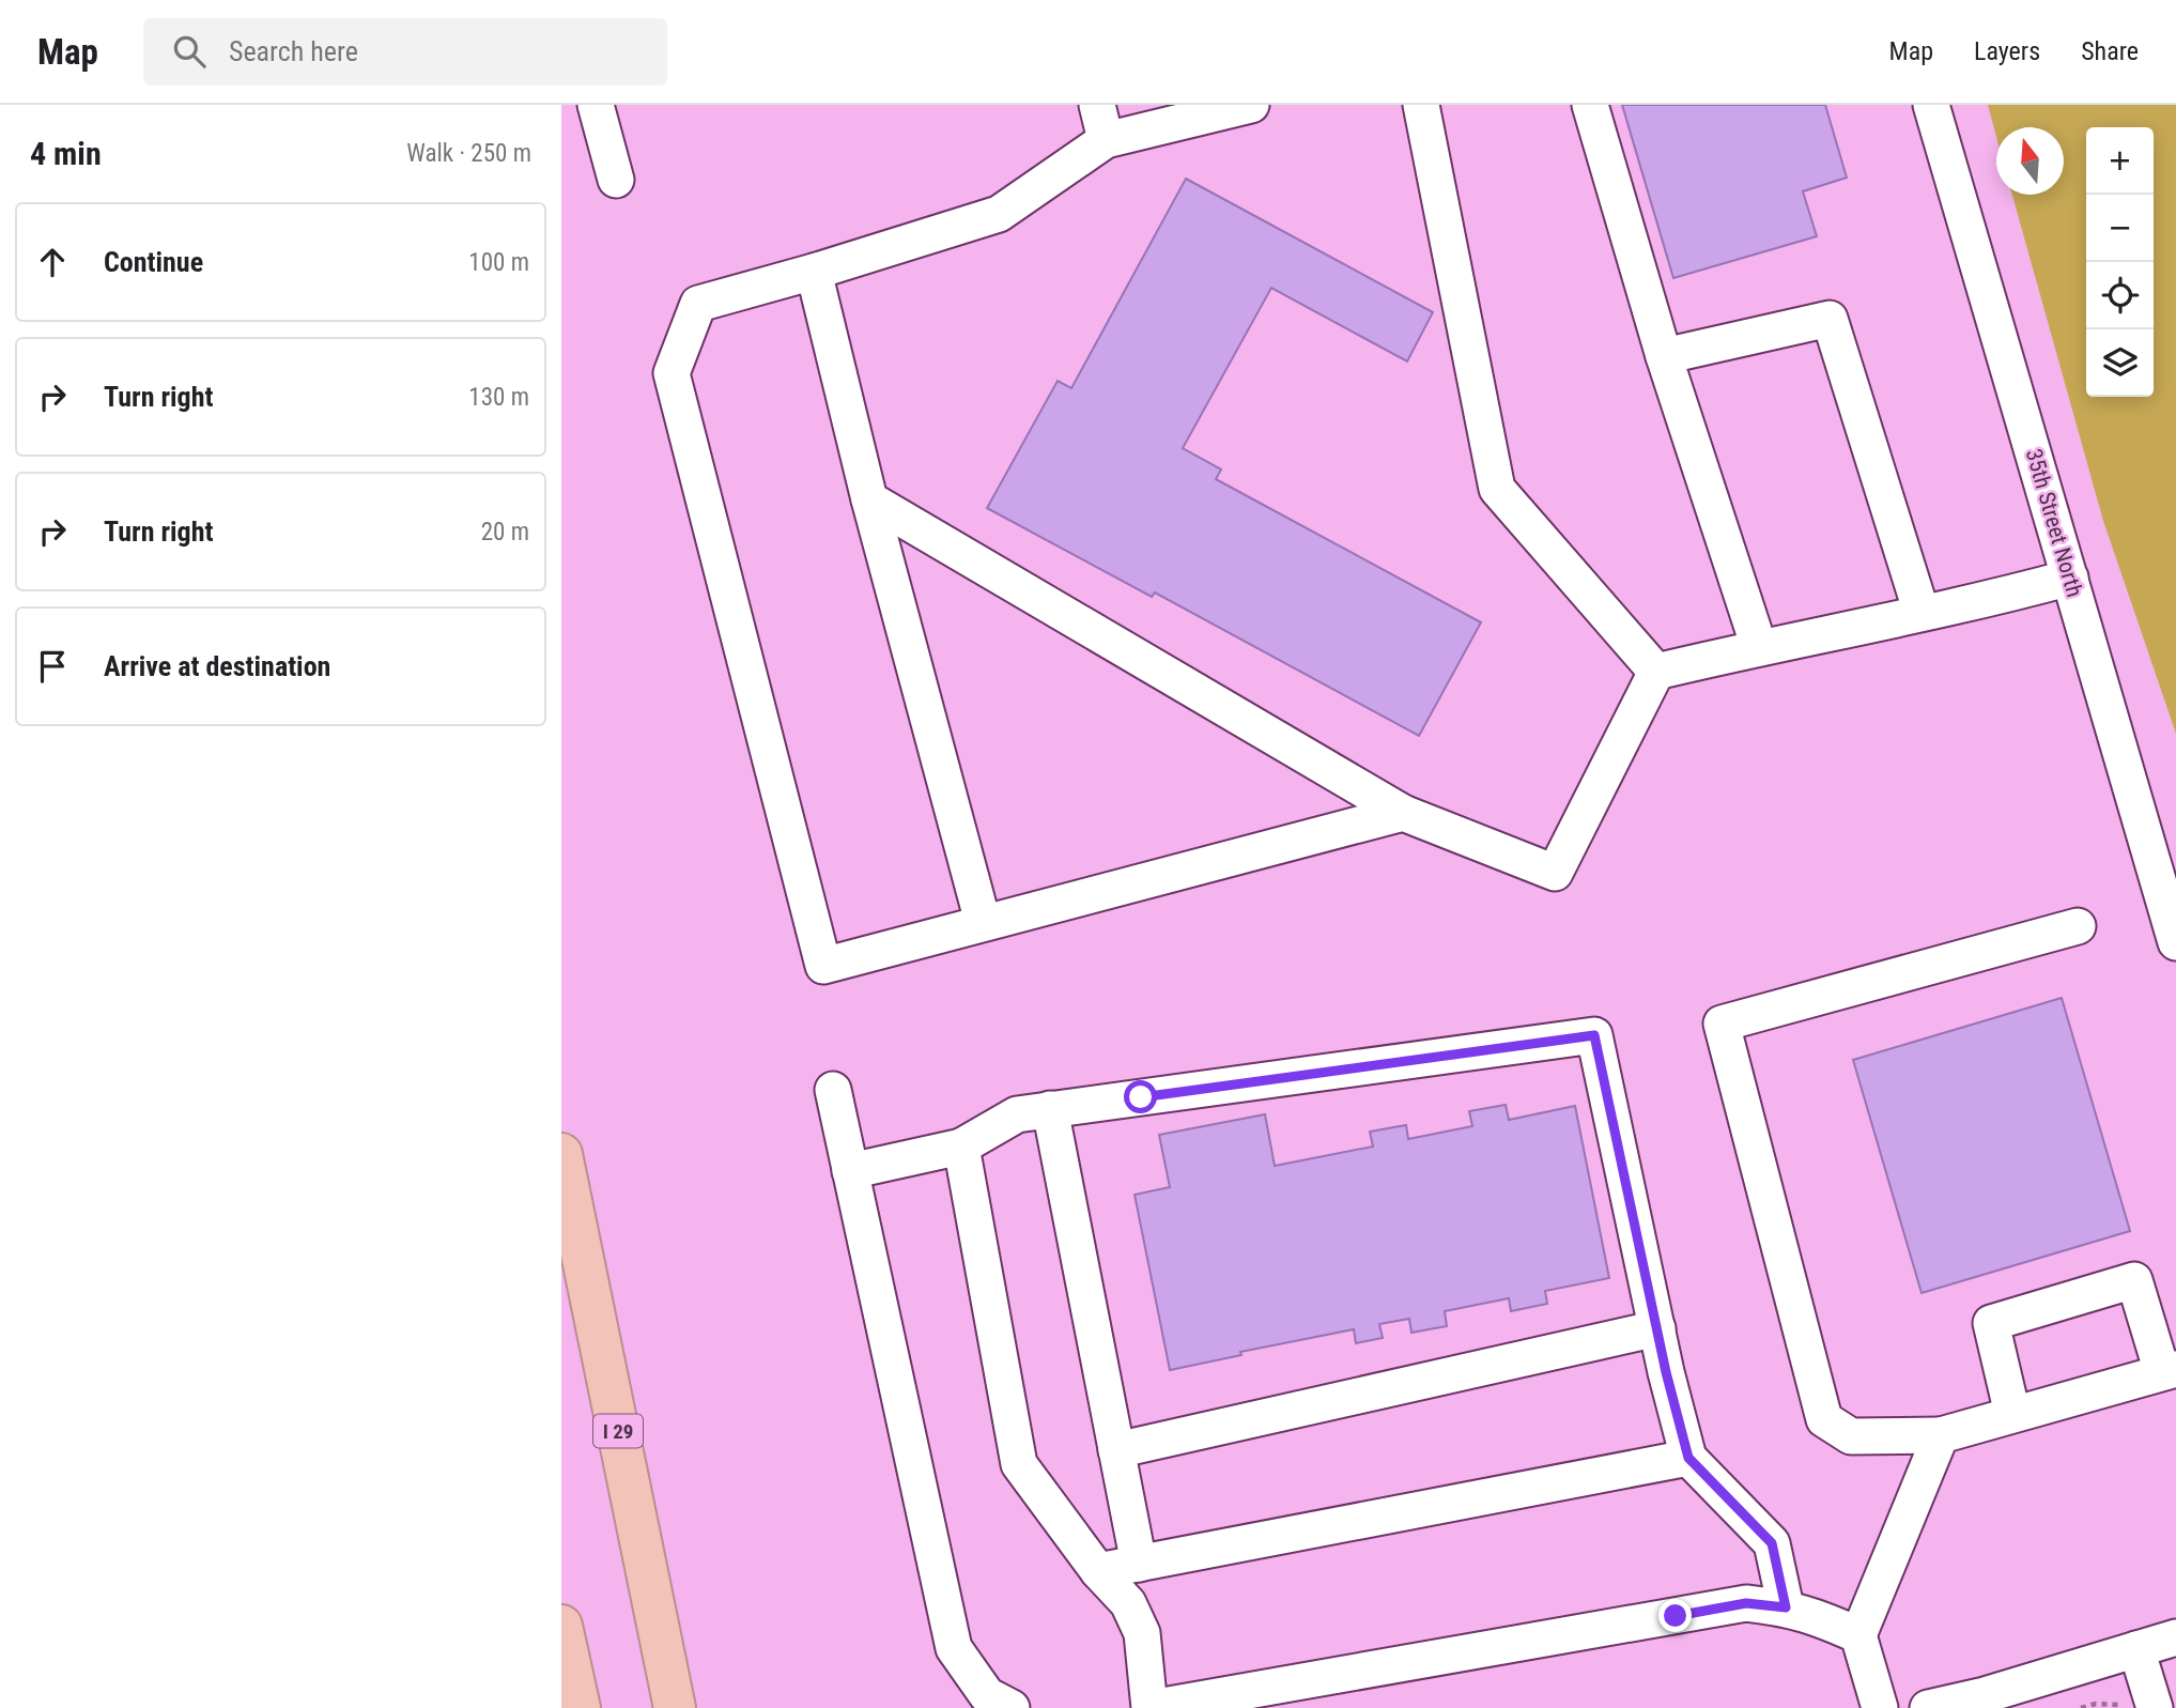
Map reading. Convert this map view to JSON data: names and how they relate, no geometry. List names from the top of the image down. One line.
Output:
{"streets":{"highway":["I 29"],"street":["35th Street North"]},"north":"top","page":{"header":"Map","search":"Search here","nav":["Map","Layers","Share"],"heading":["4 min","Walk · 250 m"],"map_buttons":["+","−"],"list":[["Continue","100 m"],["Turn right","130 m"],["Turn right","20 m"],"Arrive at destination"]}}
